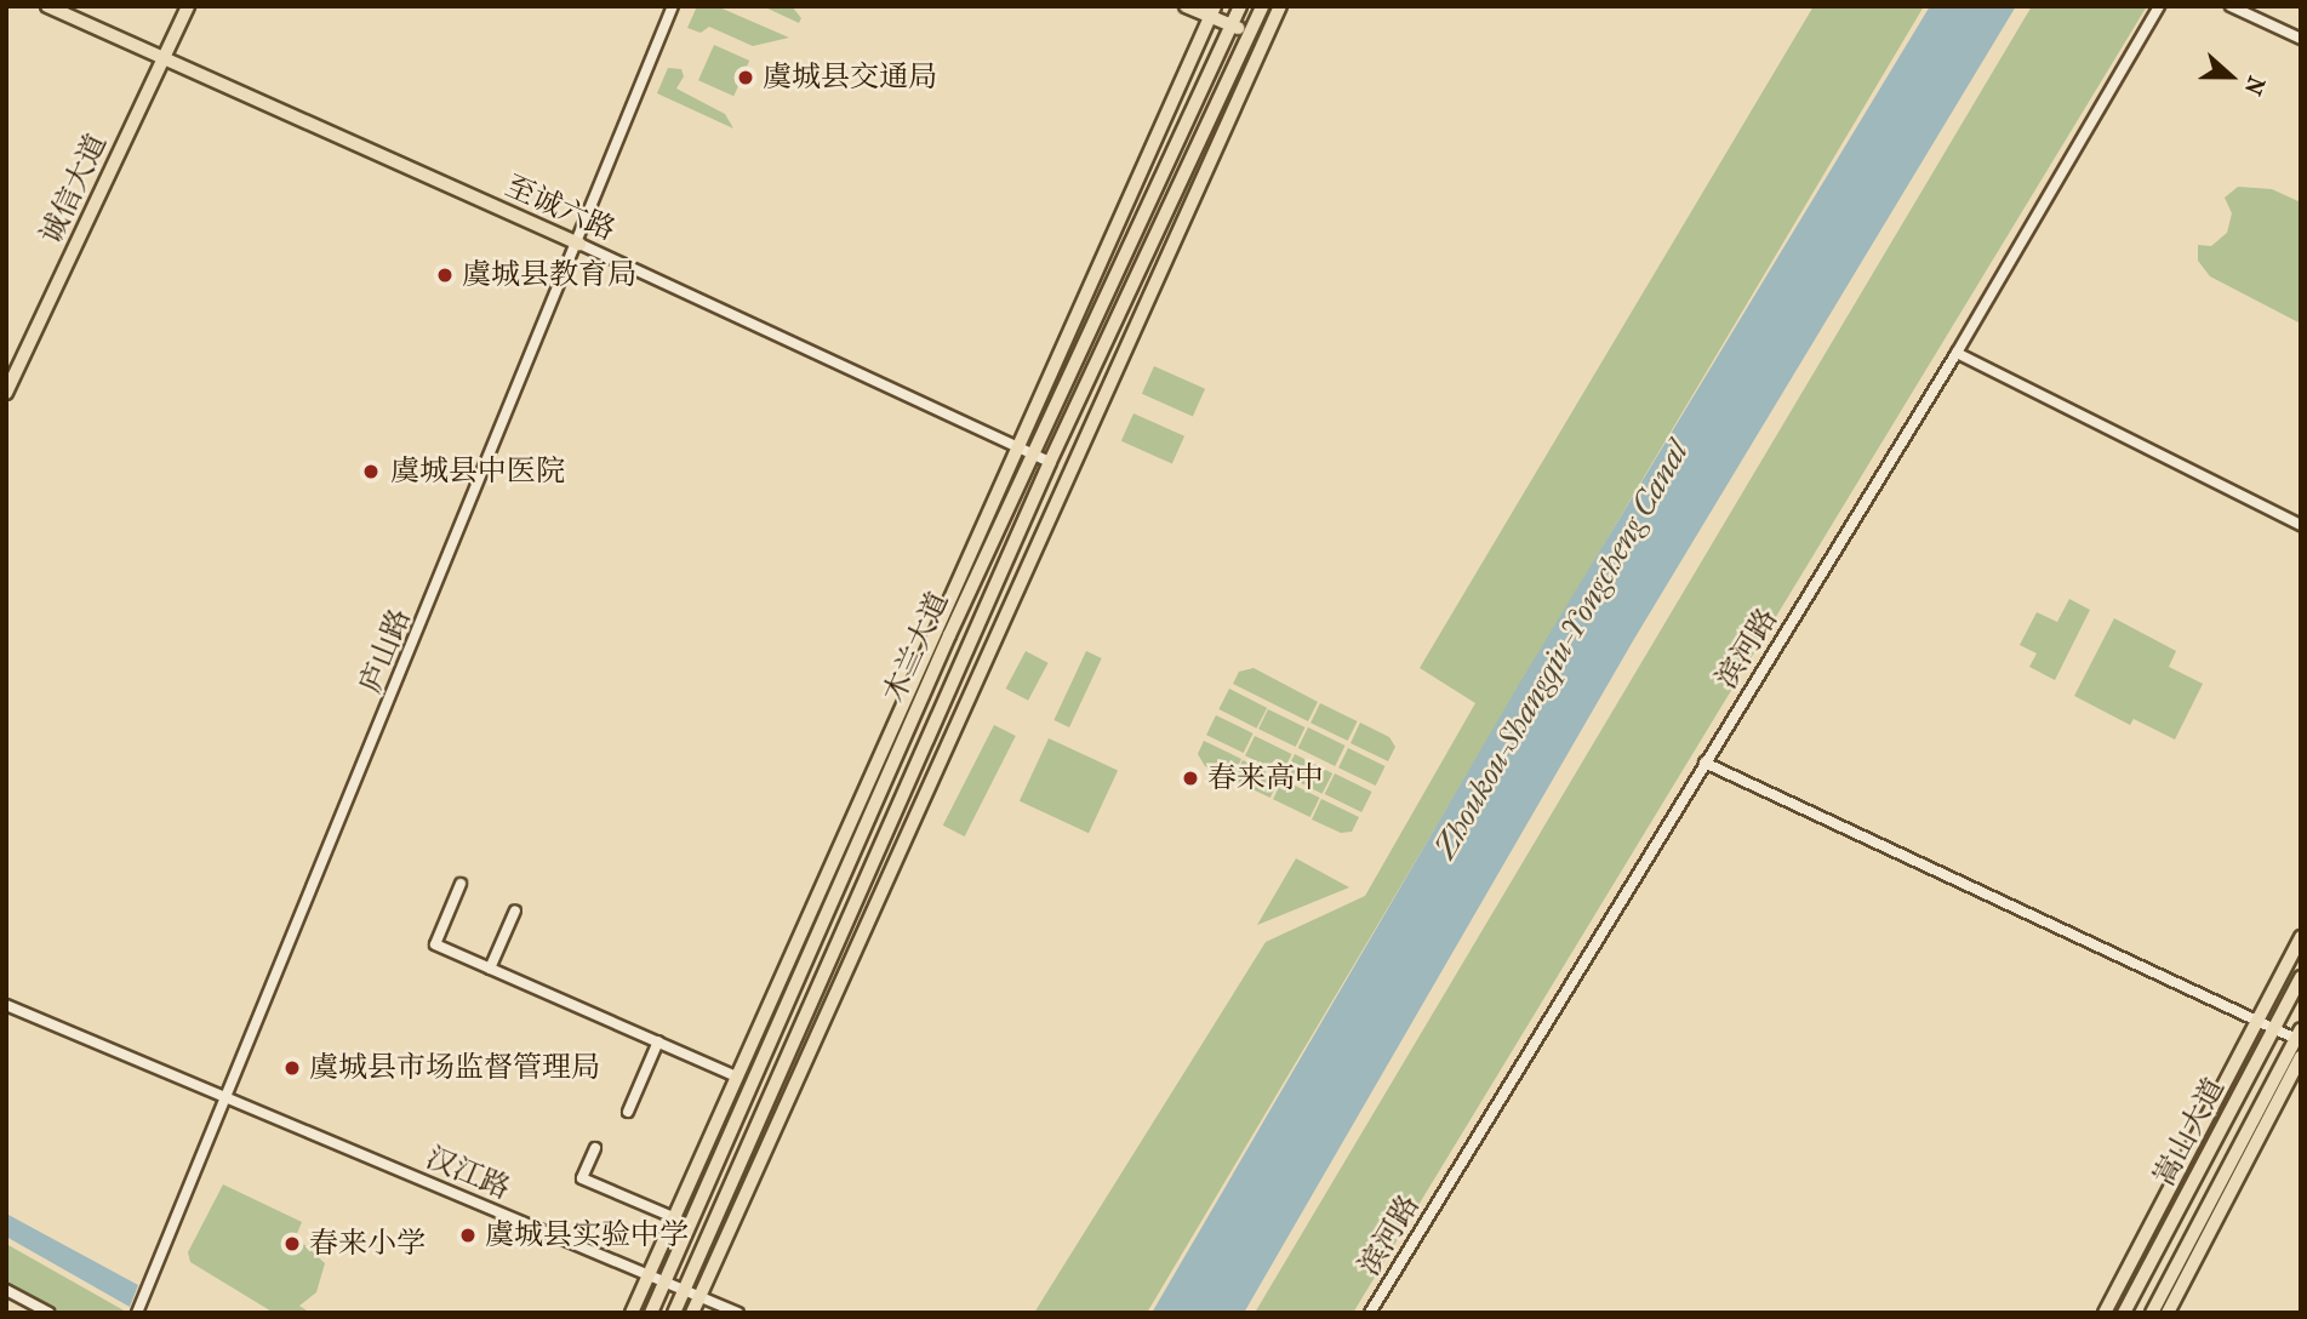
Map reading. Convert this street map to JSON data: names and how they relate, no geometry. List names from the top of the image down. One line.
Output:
{"streets":{"main road":["诚信大道","至诚六路","木兰大道","嵩山大道"],"street":["滨河路","庐山路","汉江路"]},"crossings":[["诚信大道","至诚六路"],["至诚六路","木兰大道"],["至诚六路","庐山路"],["木兰大道","汉江路"],["庐山路","汉江路"]],"water":["Zhoukou-Shangqiu-Yongcheng Canal"],"places":["虞城县交通局","虞城县教育局","虞城县中医院","春来高中","虞城县市场监督管理局","虞城县实验中学","春来小学"],"north":"right"}
